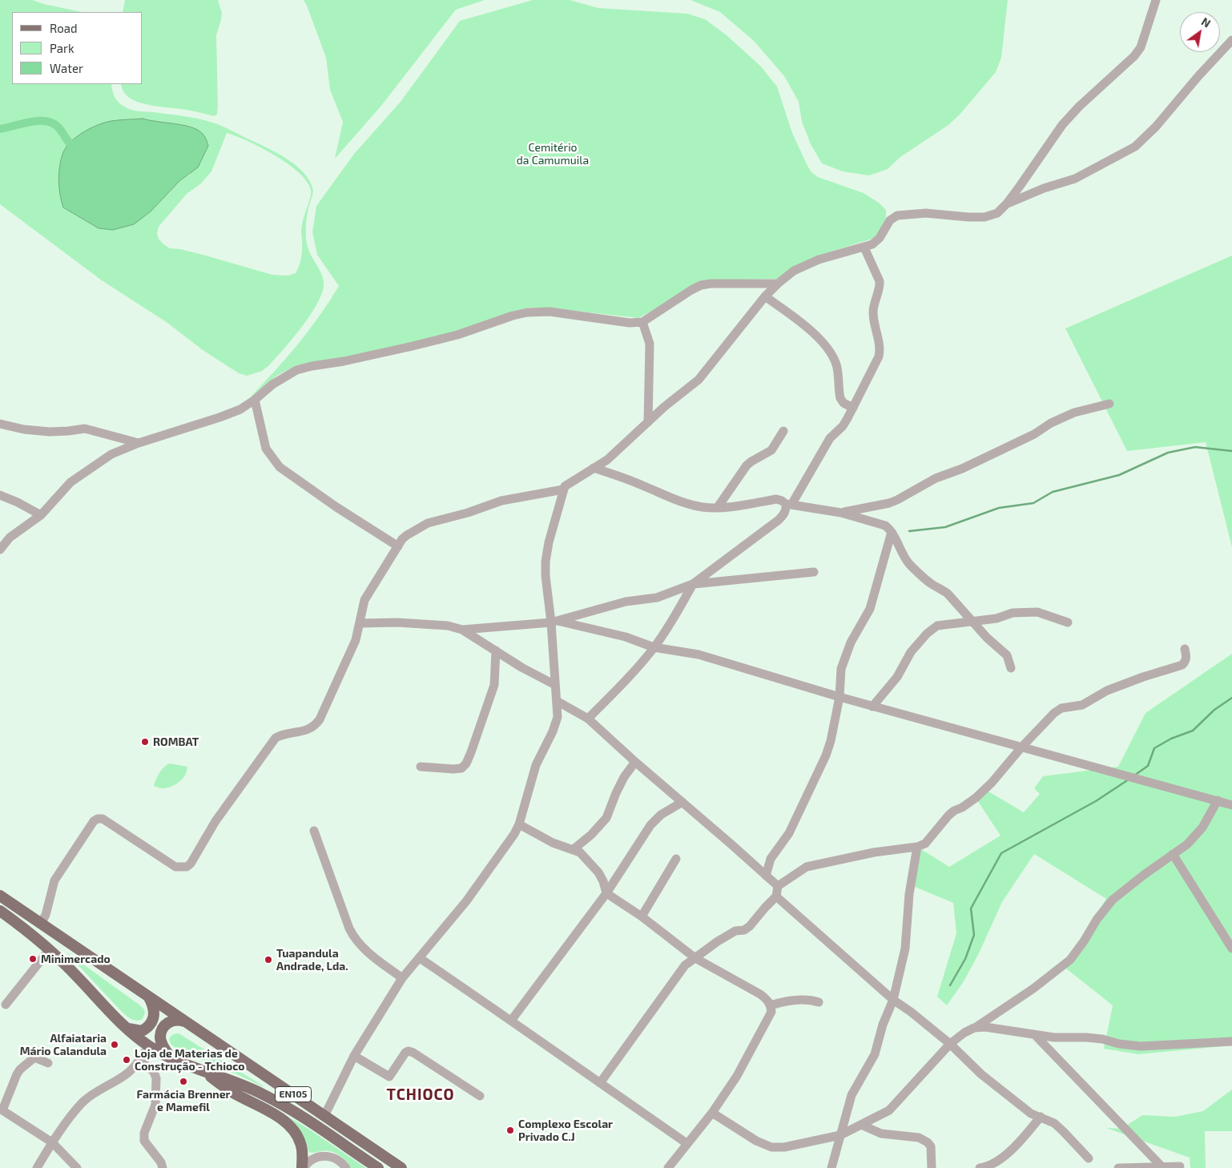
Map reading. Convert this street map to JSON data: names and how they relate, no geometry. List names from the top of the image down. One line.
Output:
{"streets":{"main road":["EN105"]},"districts":["TCHIOCO"],"parks":["Cemitério da Camumuila"],"places":["ROMBAT","Minimercado","Tuapandula Andrade, Lda.","Alfaiataria Mário Calandula","Loja de Materias de Construção - Tchioco","Farmácia Brenner e Mamefil","Complexo Escolar Privado C.J"],"legend":["Road","Park","Water"],"north":"top right"}
